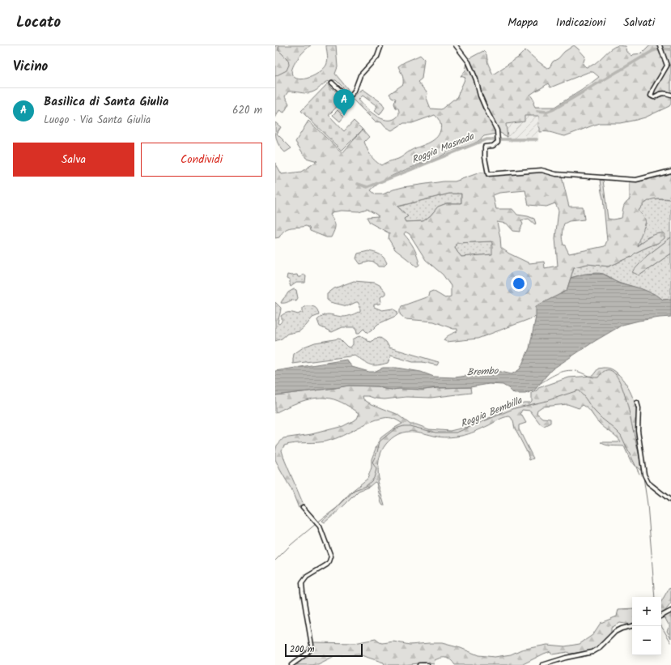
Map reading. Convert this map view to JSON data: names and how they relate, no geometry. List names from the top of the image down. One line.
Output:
{"water":["Roggia Masnada","Brembo","Roggia Bembilla"],"scale_bar":"200 m","page":{"header":"Locato","nav":["Mappa","Indicazioni","Salvati"],"heading":"Vicino","list":[{"mark":"A","name":"Basilica di Santa Giulia","note":"Luogo · Via Santa Giulia","value":"620 m"}],"pins":"A","buttons":["Salva","Condividi"],"map_buttons":["+","−"],"scale":"200 m"}}
